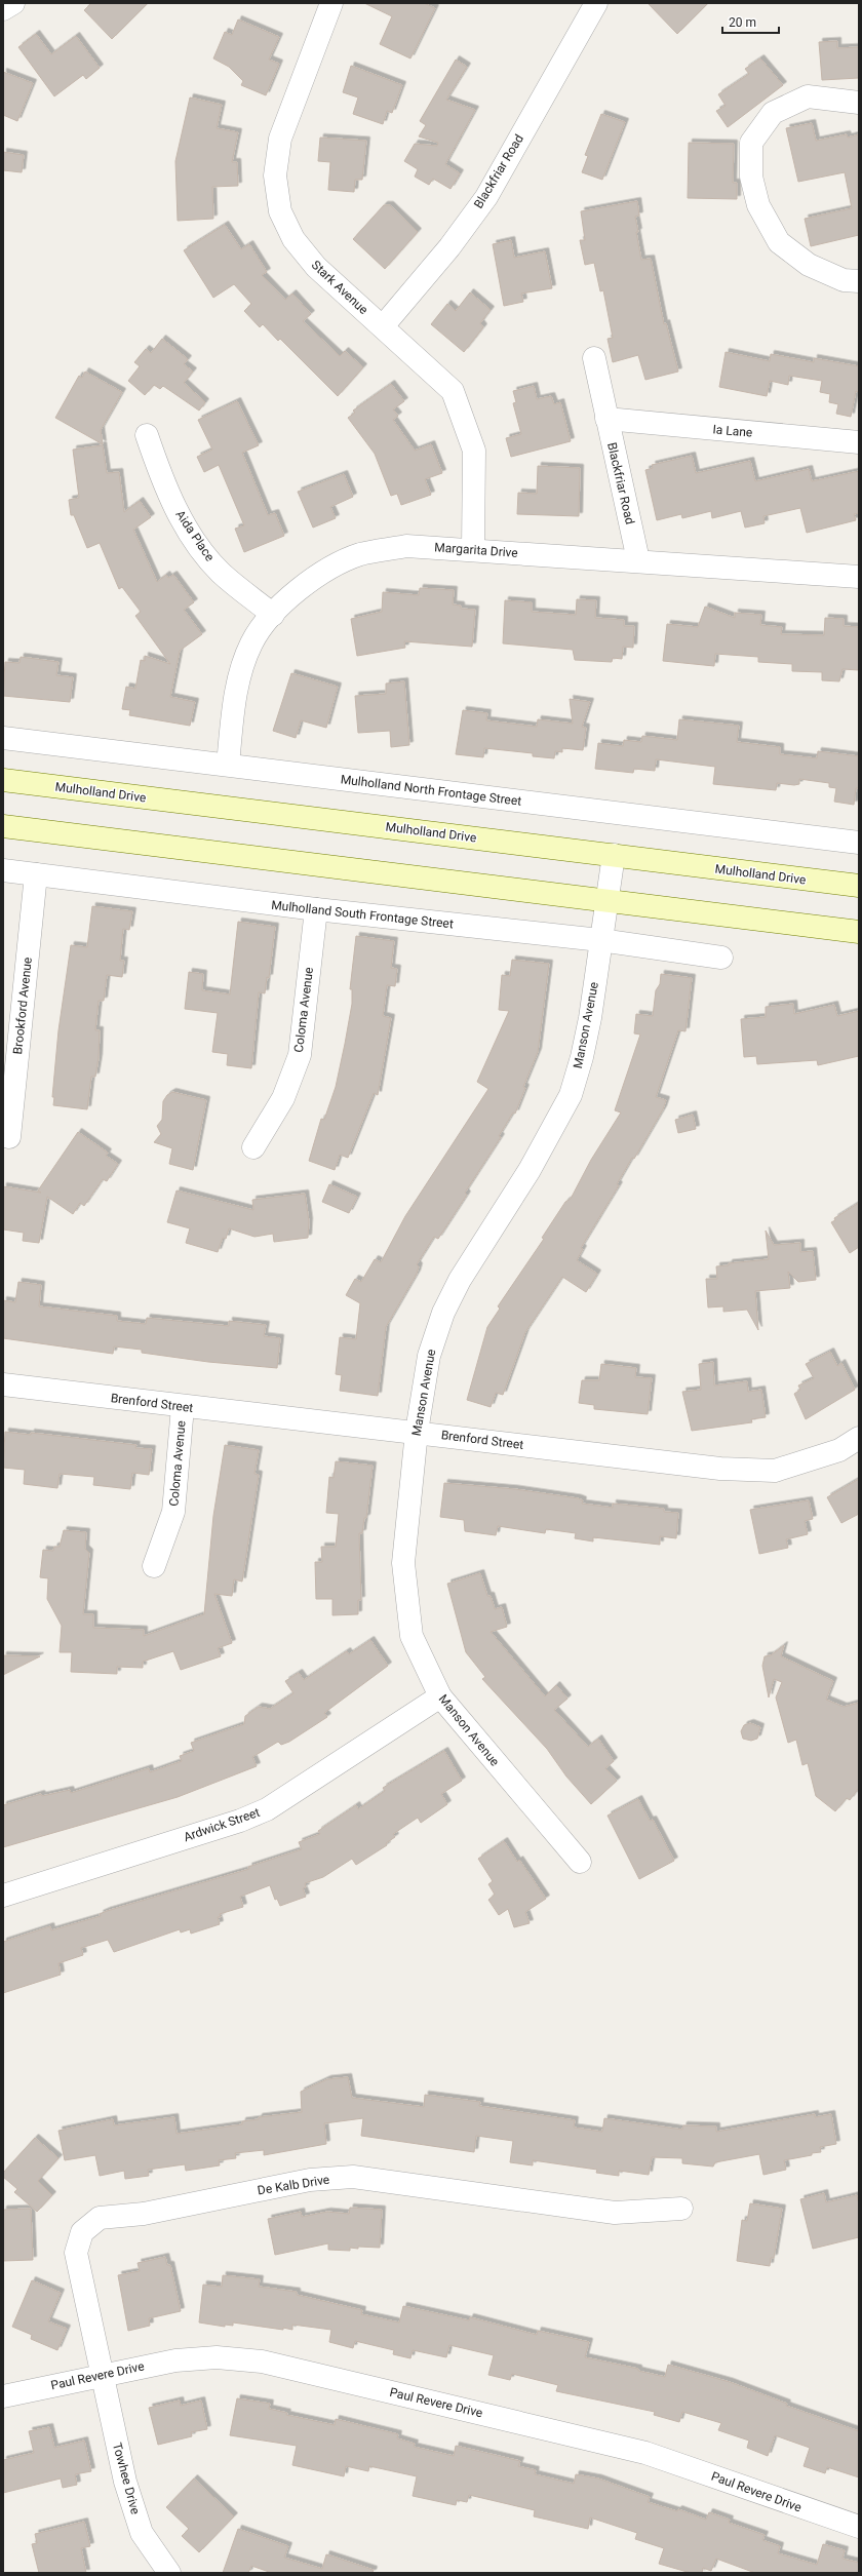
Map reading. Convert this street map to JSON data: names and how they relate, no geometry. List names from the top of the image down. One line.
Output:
{"streets":{"main road":["Mulholland Drive"],"street":["Blackfriar Road","Stark Avenue","Ia Lane","Aida Place","Margarita Drive","Mulholland North Frontage Street","Mulholland South Frontage Street","Brookford Avenue","Coloma Avenue","Manson Avenue","Brenford Street","Ardwick Street","De Kalb Drive","Paul Revere Drive","Towhee Drive"]},"crossings":[["Blackfriar Road","Stark Avenue"],["Blackfriar Road","Ia Lane"],["Blackfriar Road","Margarita Drive"],["Stark Avenue","Margarita Drive"],["Aida Place","Margarita Drive"],["Margarita Drive","Mulholland North Frontage Street"],["Mulholland Drive","Manson Avenue"],["Mulholland South Frontage Street","Brookford Avenue"],["Mulholland South Frontage Street","Coloma Avenue"],["Mulholland South Frontage Street","Manson Avenue"],["Coloma Avenue","Brenford Street"],["Manson Avenue","Brenford Street"],["Manson Avenue","Ardwick Street"],["De Kalb Drive","Paul Revere Drive"],["De Kalb Drive","Towhee Drive"],["Paul Revere Drive","Towhee Drive"]],"scale_bar":"20 m"}
